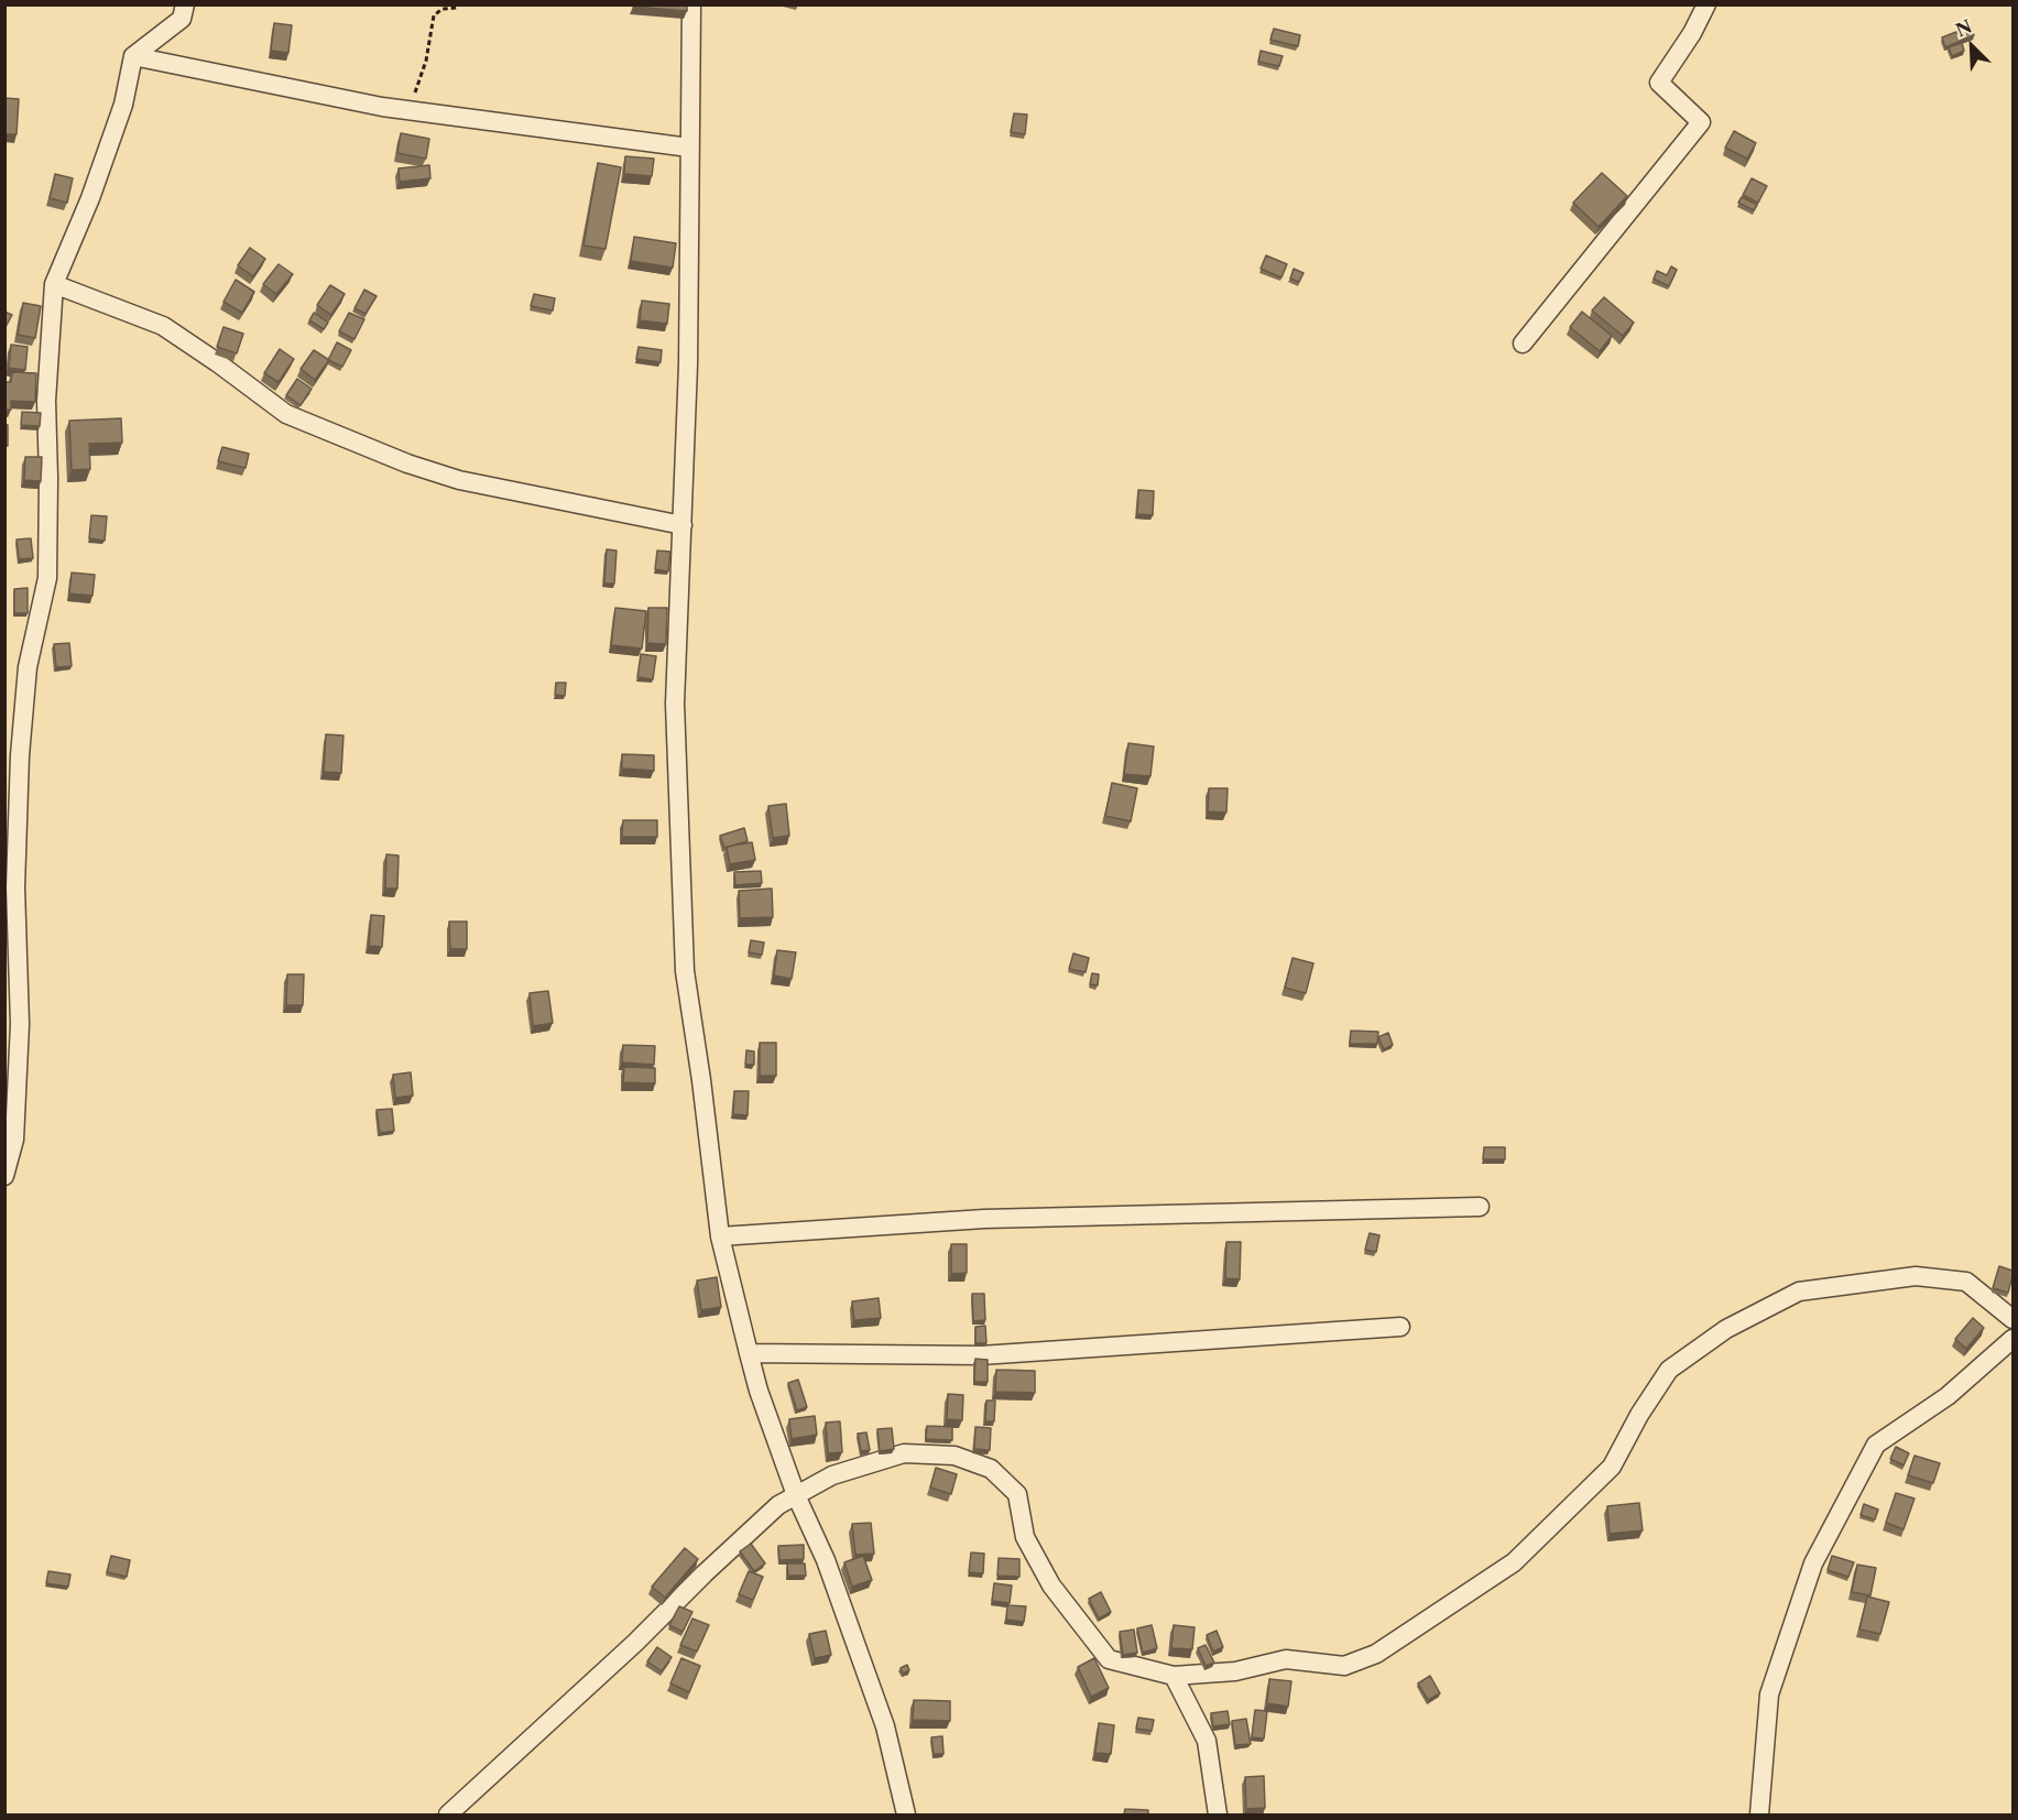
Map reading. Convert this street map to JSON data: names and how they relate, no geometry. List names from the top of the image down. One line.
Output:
{"north":"top left"}
